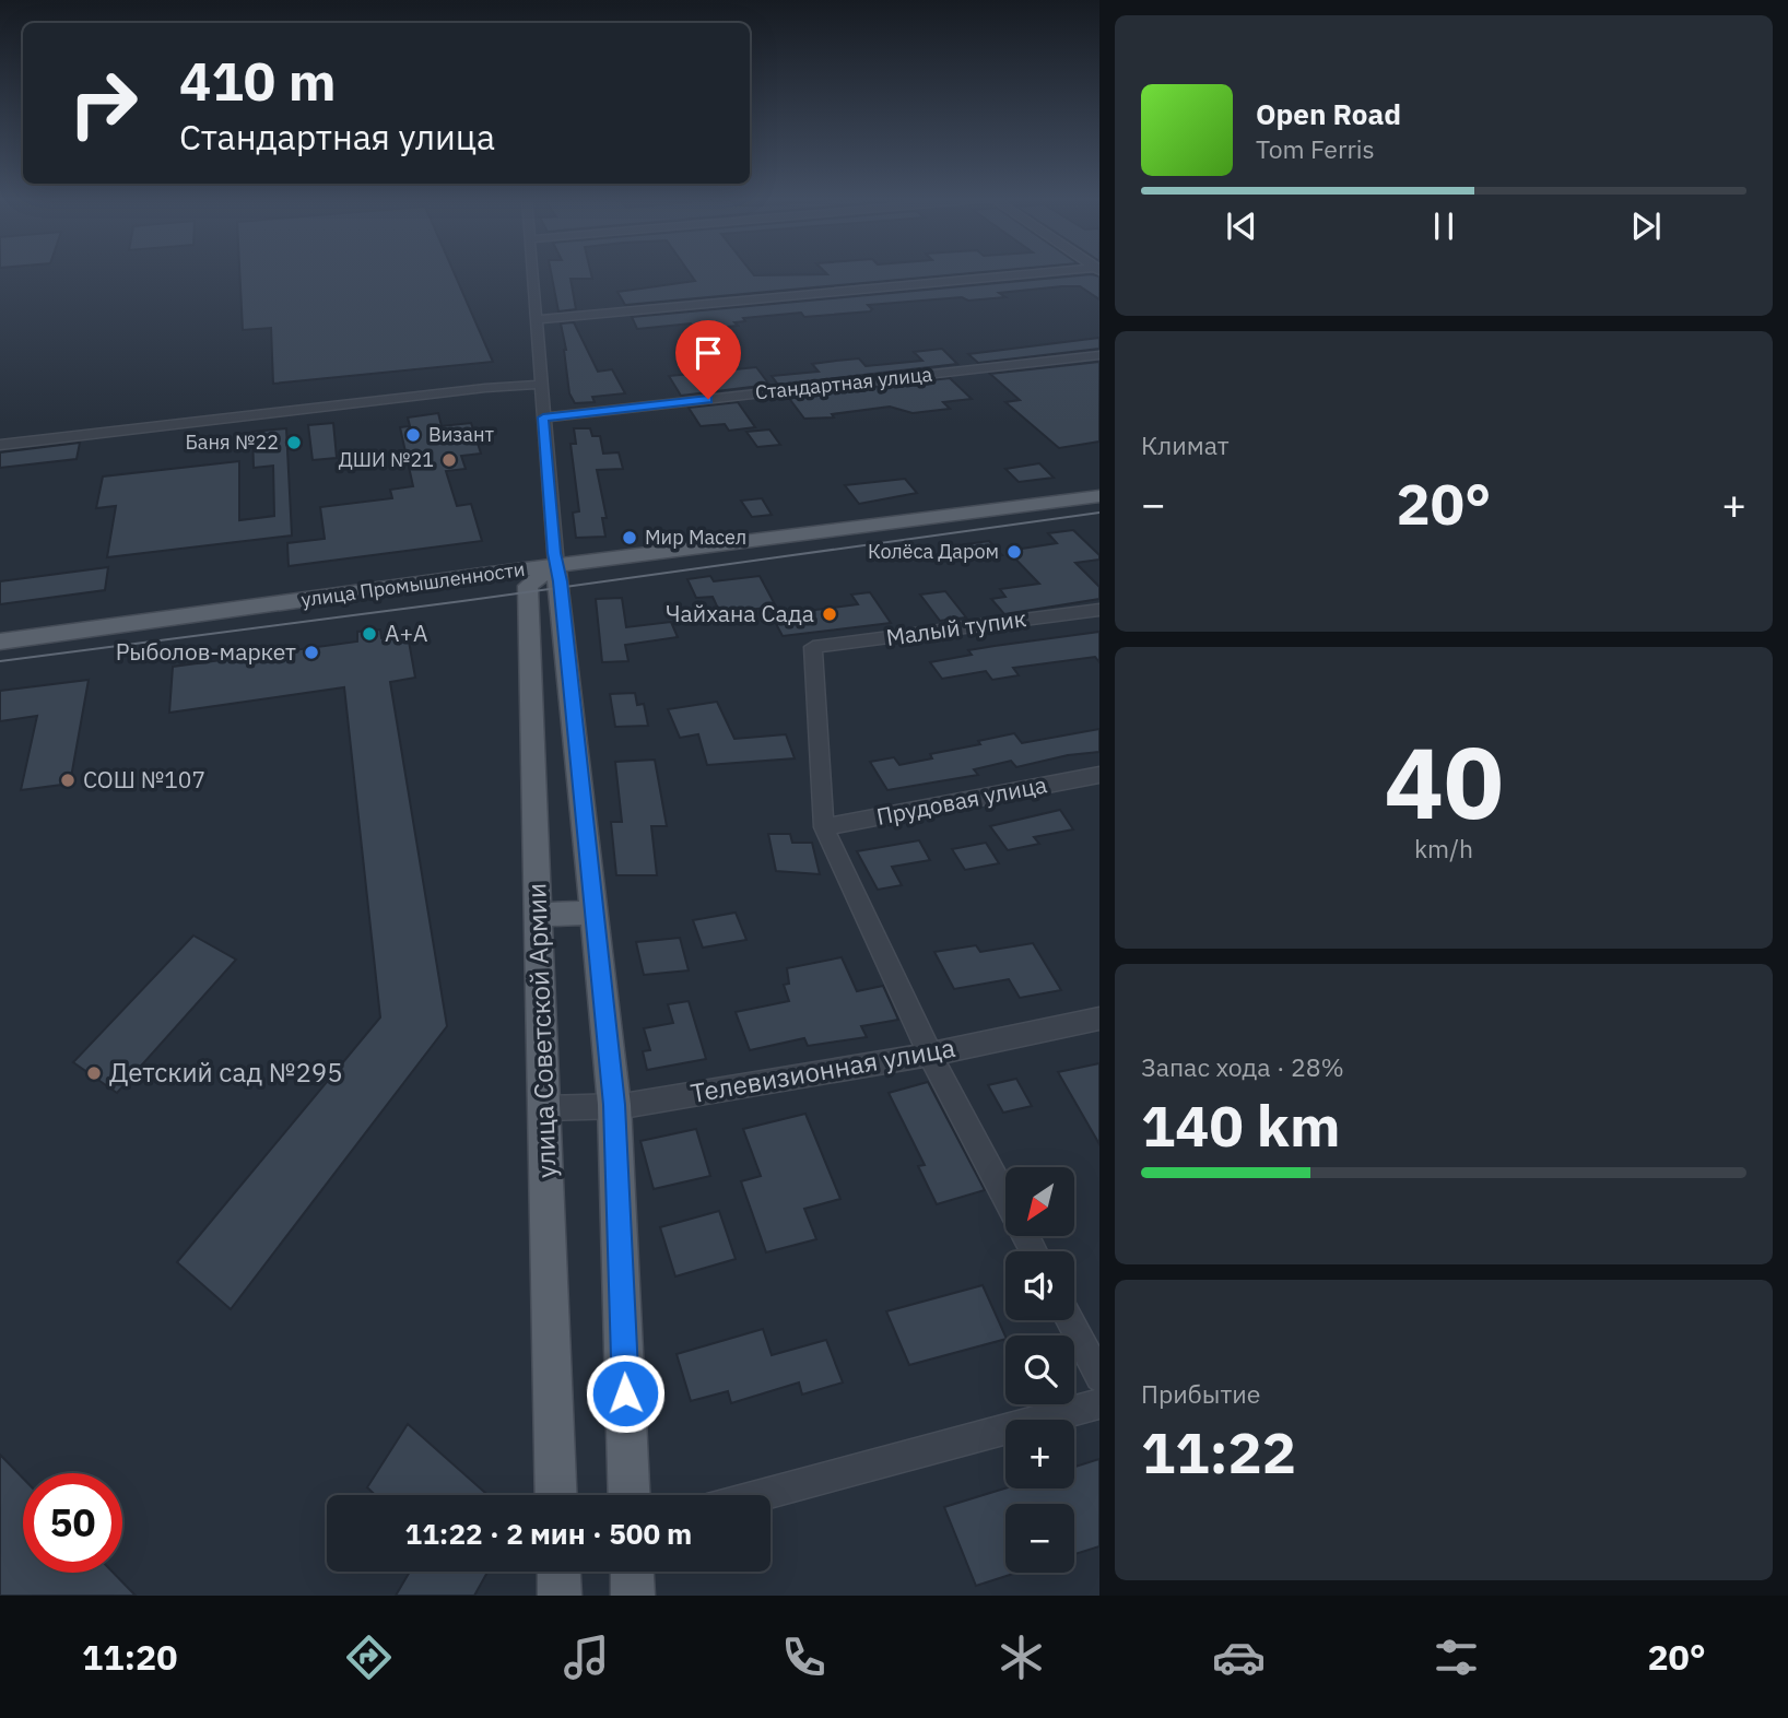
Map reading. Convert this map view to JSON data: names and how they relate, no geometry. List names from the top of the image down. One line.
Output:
{"streets":{"main road":["улица Промышленности","улица Советской Армии"],"street":["Стандартная улица","Малый тупик","Прудовая улица","Телевизионная улица"]},"crossings":[["Малый тупик","Прудовая улица"],["улица Советской Армии","Телевизионная улица"]],"places":["Визант","Баня №22","ДШИ №21","Мир Масел","Колёса Даром","Чайхана Сада","А+A","Рыболов-маркет","СОШ №107","Детский сад №295"],"north":"bottom left","page":{"turn":["410 m","Стандартная улица"],"song":["Open Road","Tom Ferris"],"tile":["Климат",["40","km/h"],["Запас хода · 28%","140 km"],["Прибытие","11:22"]],"heat":["−","20°","+"],"map_buttons":["+","−"],"limit":"50","trip":"11:22 · 2 мин · 500 m","tabs":["11:20","20°"]}}
